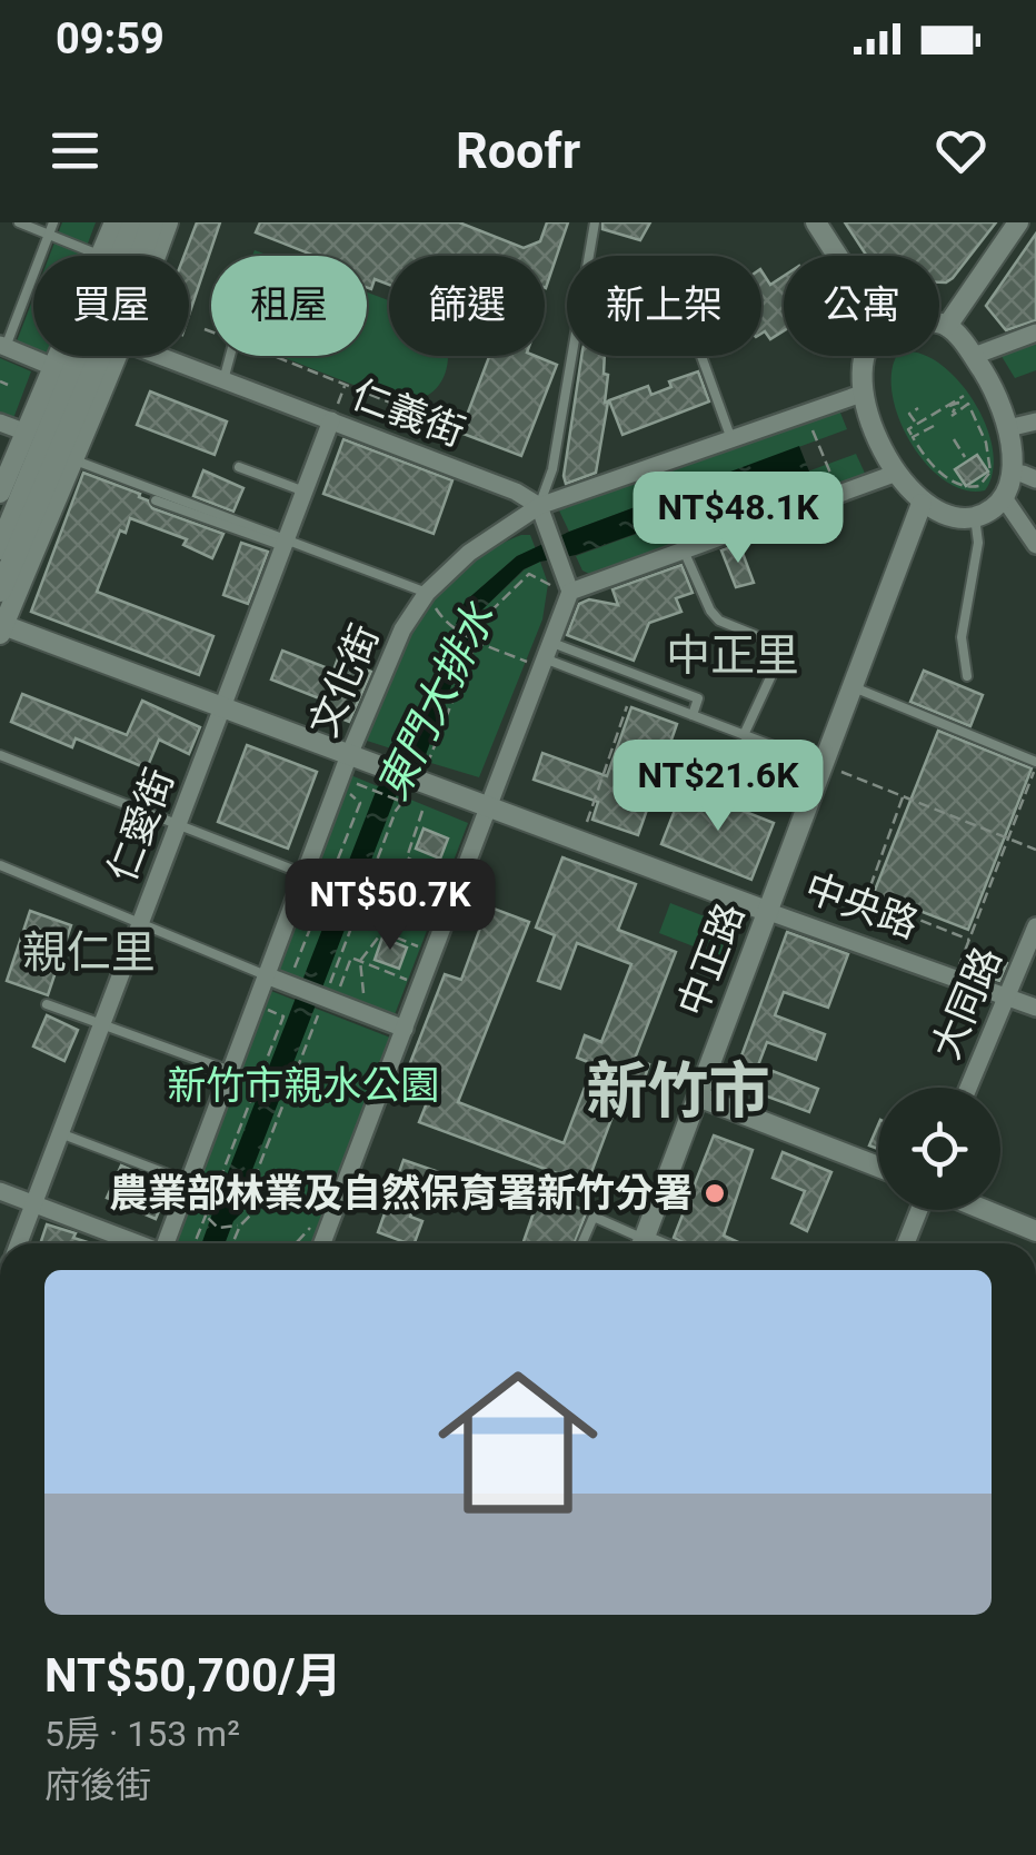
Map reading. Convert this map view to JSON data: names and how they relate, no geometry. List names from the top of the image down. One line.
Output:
{"streets":{"street":["仁義街","文化街","仁愛街","中央路","中正路","大同路"]},"crossings":[["仁義街","文化街"],["仁義街","仁愛街"],["文化街","中央路"],["中央路","中正路"],["中央路","大同路"]],"districts":["中正里","親仁里","新竹市"],"water":["東門大排水"],"parks":["新竹市親水公園"],"places":["農業部林業及自然保育署新竹分署"],"page":{"status":"09:59","header":"Roofr","chip":["買屋","租屋","篩選","新上架","公寓"],"price":["NT$48.1K","NT$21.6K","NT$50.7K"],"list":[{"name":"NT$50,700/月","note":"5房 · 153 m² · 府後街"}]}}
